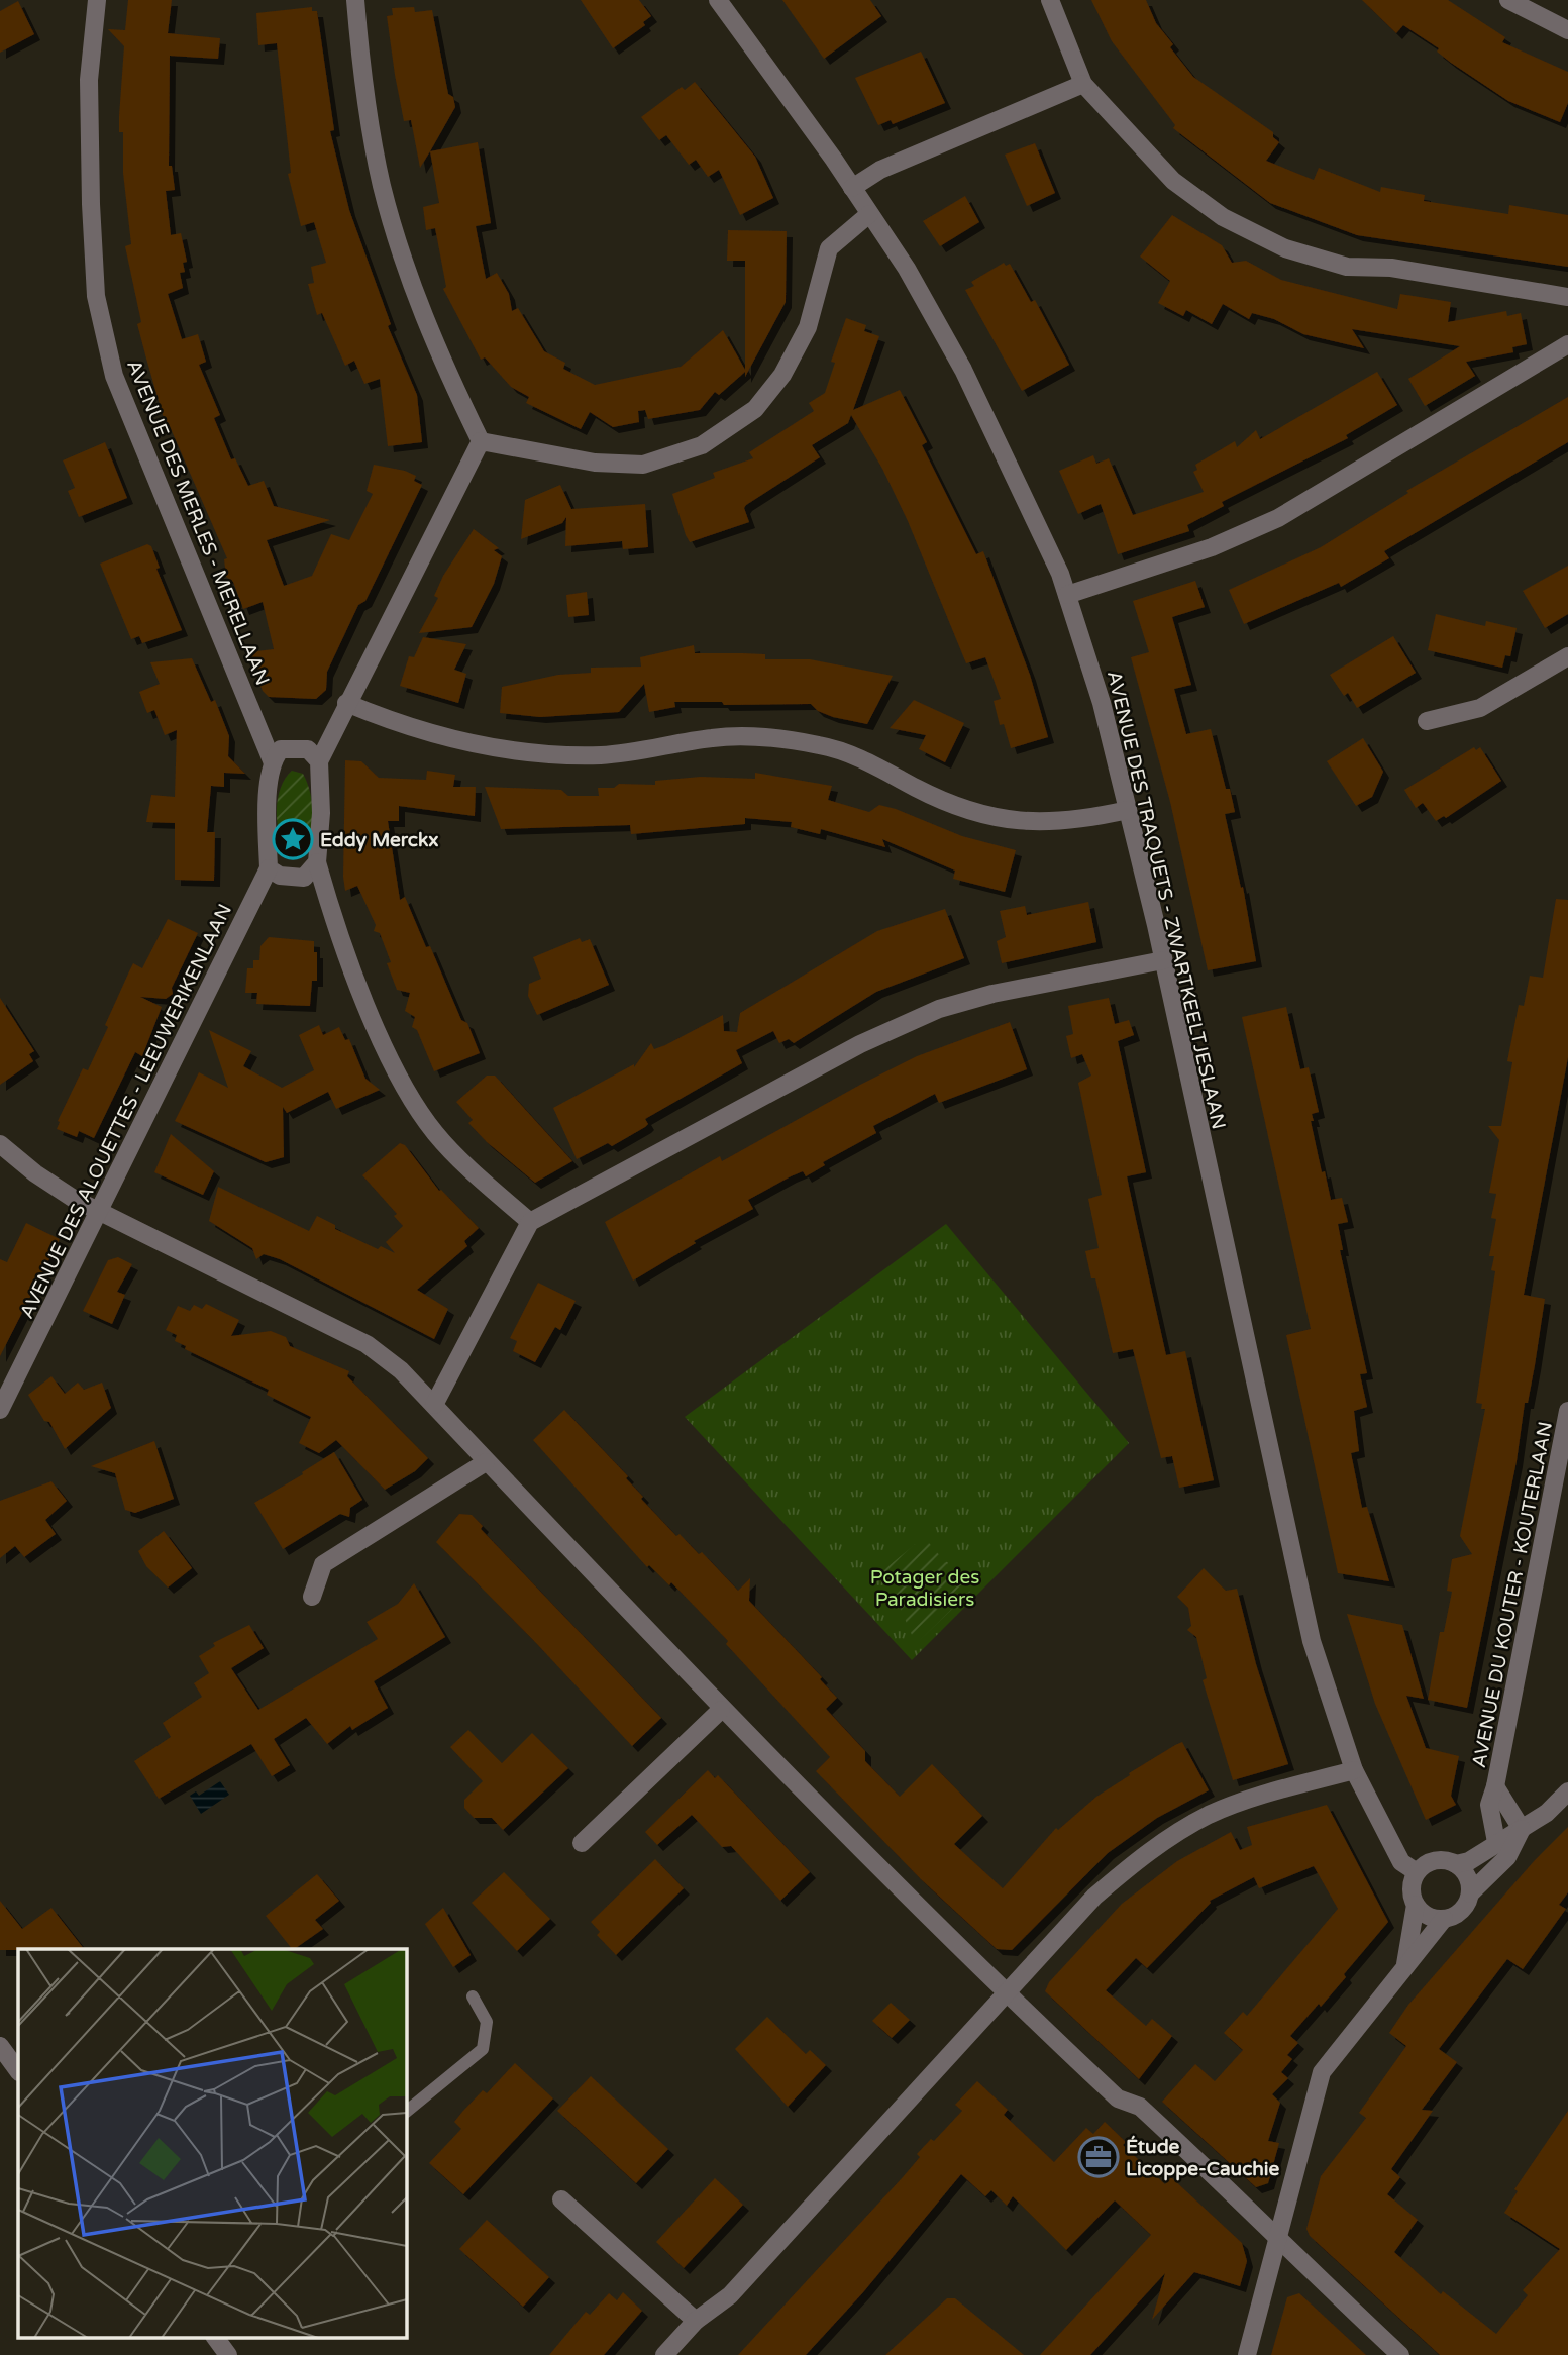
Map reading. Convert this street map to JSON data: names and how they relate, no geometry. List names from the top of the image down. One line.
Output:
{"streets":{"street":["AVENUE DES MERLES - MERELLAAN","AVENUE DES TRAQUETS - ZWARTKEELTJESLAAN","AVENUE DES ALOUETTES - LEEUWERIKENLAAN","AVENUE DU KOUTER - KOUTERLAAN"]},"parks":["Potager des Paradisiers"],"places":{"place":["Eddy Merckx"],"office":["Étude Licoppe-Cauchie"]}}
